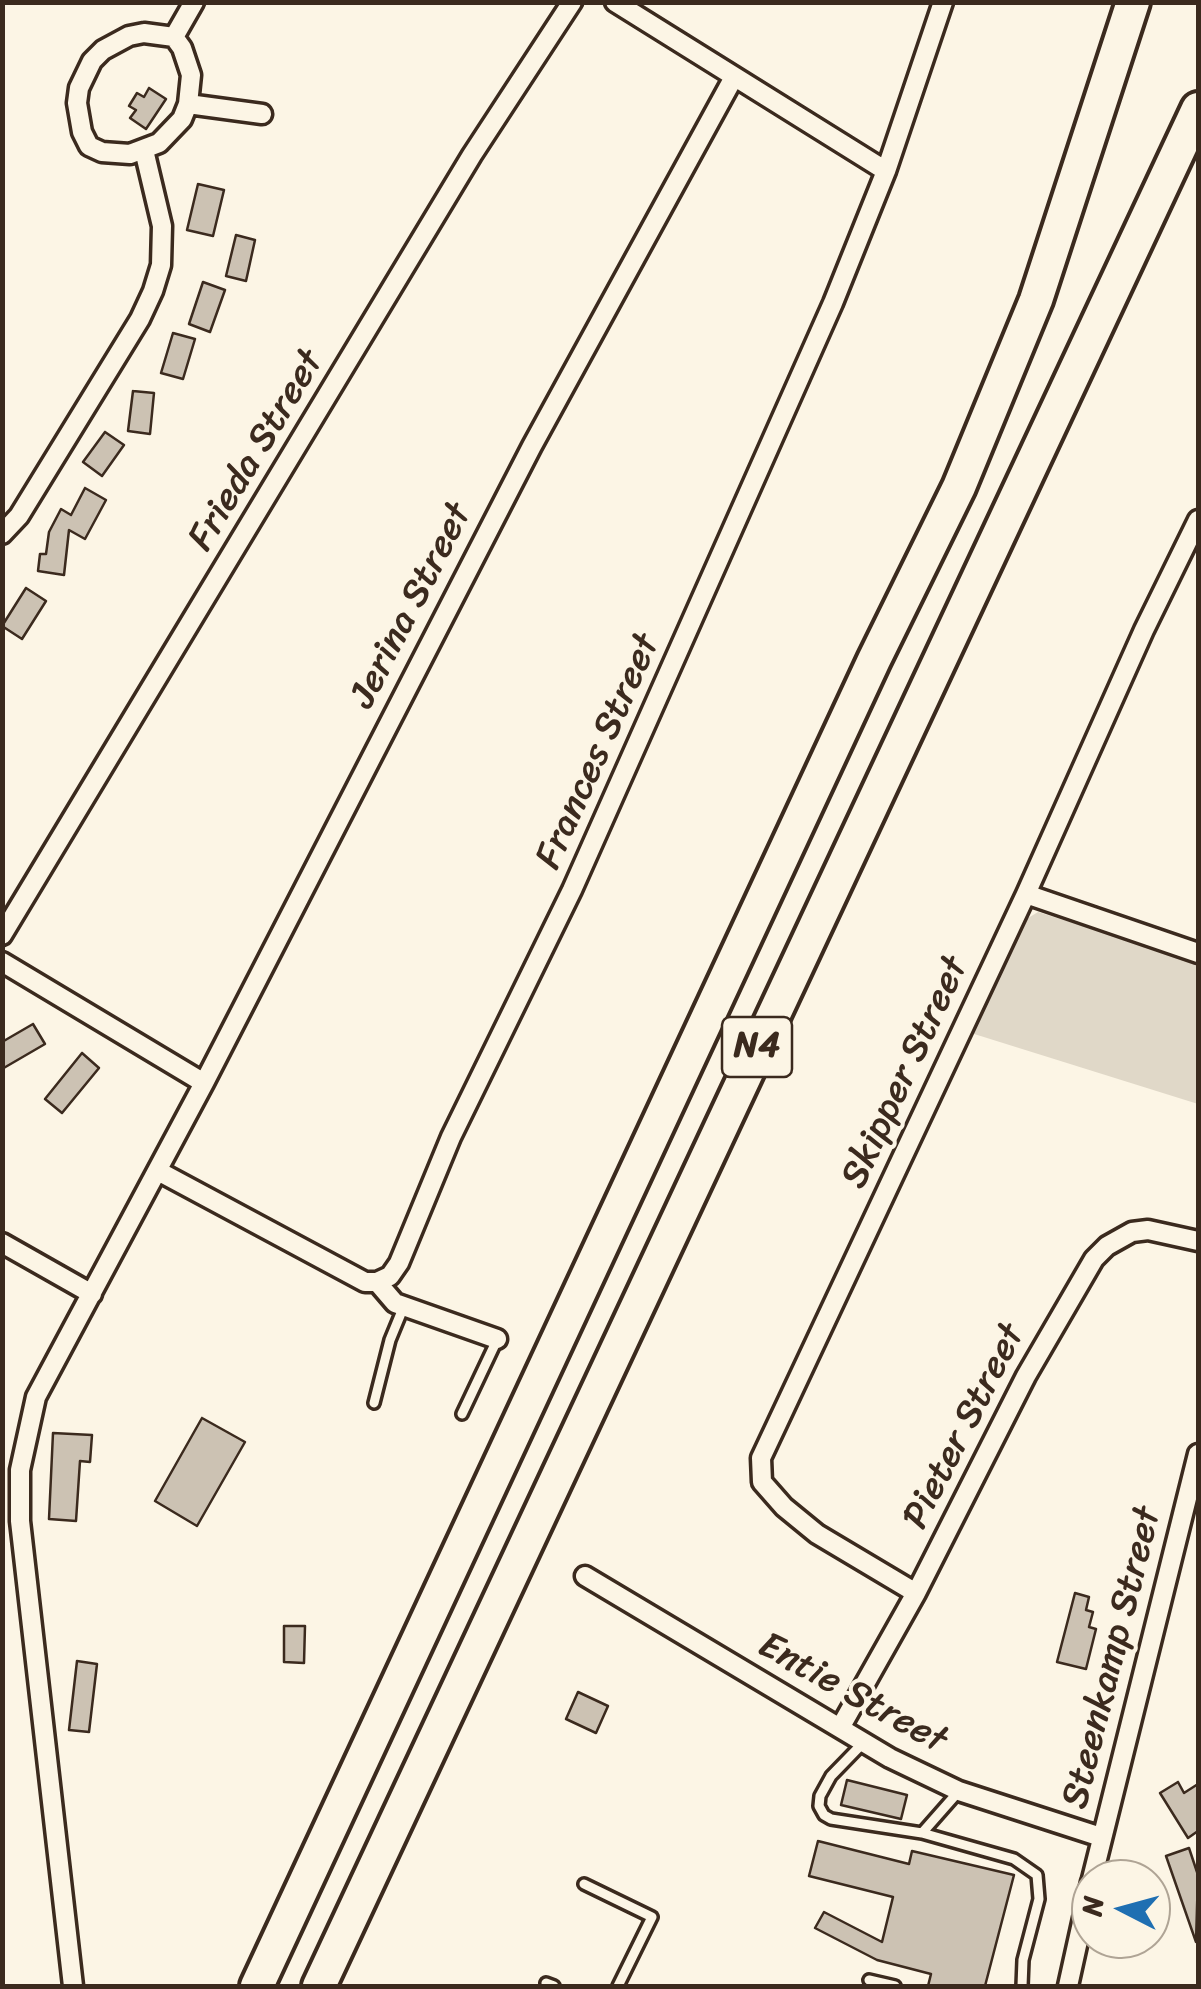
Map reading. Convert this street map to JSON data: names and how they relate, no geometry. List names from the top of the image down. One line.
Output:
{"streets":{"highway":["N4"],"street":["Frieda Street","Jerina Street","Frances Street","Skipper Street","Pieter Street","Steenkamp Street","Entie Street"]},"crossings":[["Skipper Street","Pieter Street"],["Pieter Street","Entie Street"],["Steenkamp Street","Entie Street"]],"north":"left"}
